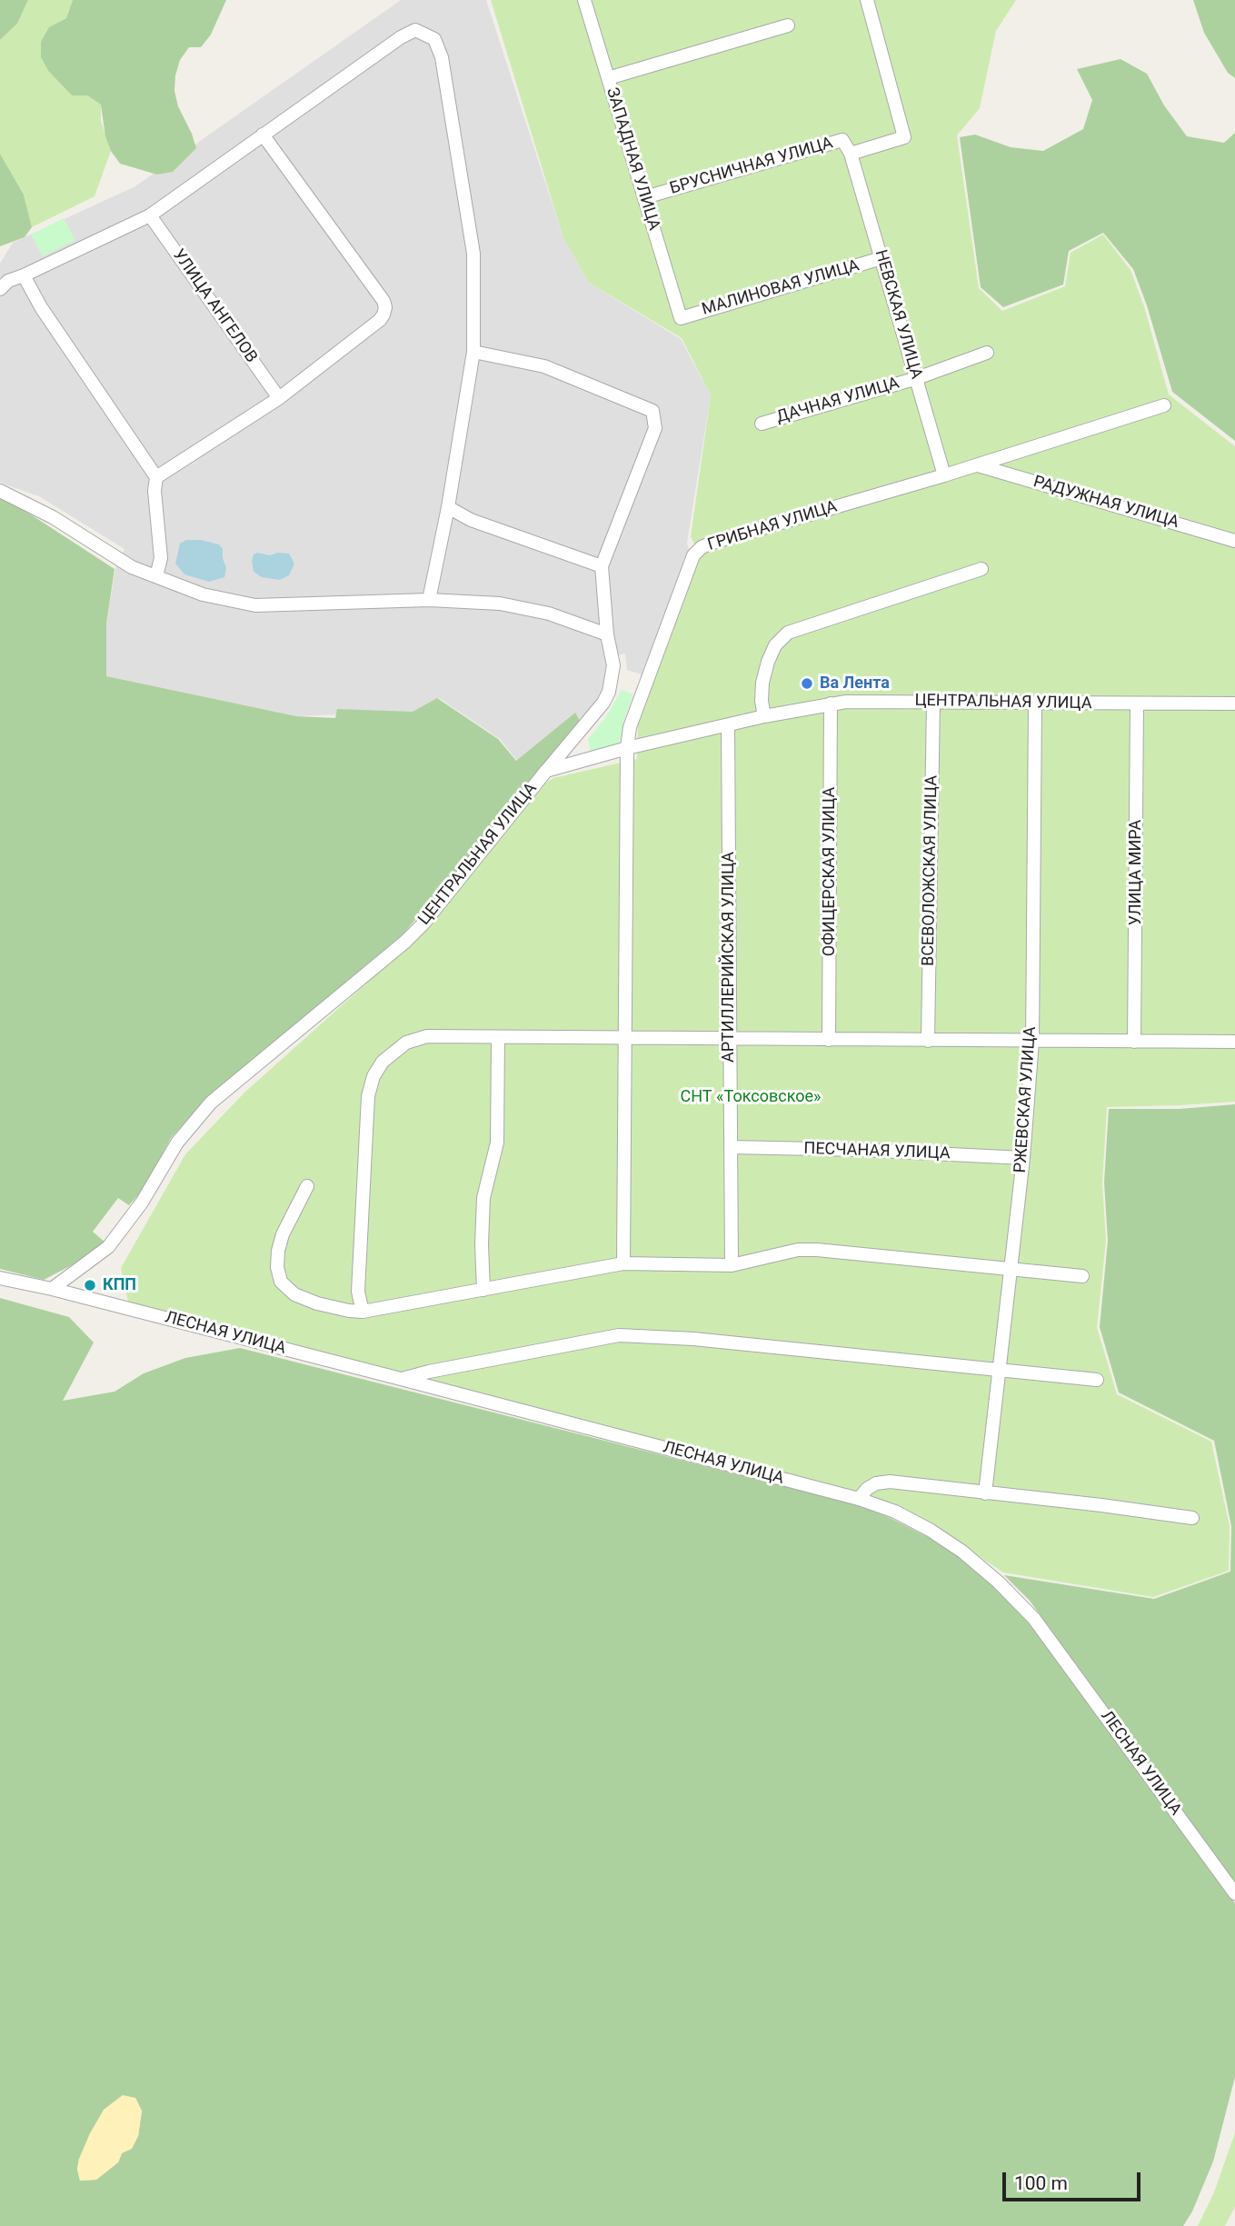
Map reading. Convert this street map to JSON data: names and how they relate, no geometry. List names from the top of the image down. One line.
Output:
{"streets":{"street":["ЗАПАДНАЯ УЛИЦА","БРУСНИЧНАЯ УЛИЦА","МАЛИНОВАЯ УЛИЦА","УЛИЦА АНГЕЛОВ","НЕВСКАЯ УЛИЦА","ДАЧНАЯ УЛИЦА","РАДУЖНАЯ УЛИЦА","ГРИБНАЯ УЛИЦА","ЦЕНТРАЛЬНАЯ УЛИЦА","ВСЕВОЛОЖСКАЯ УЛИЦА","ОФИЦЕРСКАЯ УЛИЦА","УЛИЦА МИРА","АРТИЛЛЕРИЙСКАЯ УЛИЦА","РЖЕВСКАЯ УЛИЦА","ПЕСЧАНАЯ УЛИЦА","ЛЕСНАЯ УЛИЦА"]},"crossings":[["ЗАПАДНАЯ УЛИЦА","БРУСНИЧНАЯ УЛИЦА"],["ЗАПАДНАЯ УЛИЦА","МАЛИНОВАЯ УЛИЦА"],["БРУСНИЧНАЯ УЛИЦА","НЕВСКАЯ УЛИЦА"],["МАЛИНОВАЯ УЛИЦА","НЕВСКАЯ УЛИЦА"],["НЕВСКАЯ УЛИЦА","ДАЧНАЯ УЛИЦА"],["НЕВСКАЯ УЛИЦА","ГРИБНАЯ УЛИЦА"],["РАДУЖНАЯ УЛИЦА","ГРИБНАЯ УЛИЦА"],["ГРИБНАЯ УЛИЦА","ЦЕНТРАЛЬНАЯ УЛИЦА"],["ЦЕНТРАЛЬНАЯ УЛИЦА","ВСЕВОЛОЖСКАЯ УЛИЦА"],["ЦЕНТРАЛЬНАЯ УЛИЦА","ОФИЦЕРСКАЯ УЛИЦА"],["ЦЕНТРАЛЬНАЯ УЛИЦА","УЛИЦА МИРА"],["ЦЕНТРАЛЬНАЯ УЛИЦА","АРТИЛЛЕРИЙСКАЯ УЛИЦА"],["ЦЕНТРАЛЬНАЯ УЛИЦА","РЖЕВСКАЯ УЛИЦА"],["ЦЕНТРАЛЬНАЯ УЛИЦА","ЛЕСНАЯ УЛИЦА"],["АРТИЛЛЕРИЙСКАЯ УЛИЦА","ПЕСЧАНАЯ УЛИЦА"],["РЖЕВСКАЯ УЛИЦА","ПЕСЧАНАЯ УЛИЦА"]],"parks":["СНТ «Токсовское»"],"places":["Ва Лента","КПП"],"scale_bar":"100 m"}
